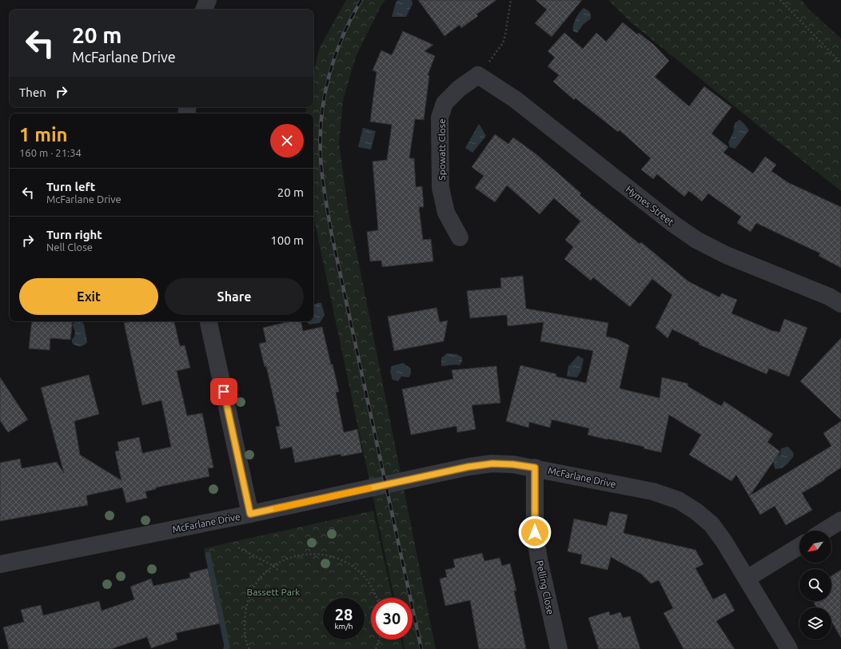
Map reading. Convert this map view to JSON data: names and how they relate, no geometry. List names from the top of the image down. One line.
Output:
{"streets":{"street":["Spowatt Close","Hymes Street","McFarlane Drive","Pelling Close"]},"crossings":[["Spowatt Close","Hymes Street"],["McFarlane Drive","Pelling Close"]],"parks":["Bassett Park"],"north":"bottom left","page":{"turn":["20 m","McFarlane Drive"],"then":"Then","heading":["1 min","160 m · 21:34"],"list":[{"name":"Turn left","note":"McFarlane Drive","value":"20 m"},{"name":"Turn right","note":"Nell Close","value":"100 m"}],"buttons":["Exit","Share"],"speed":"28 km/h","limit":"30"}}
